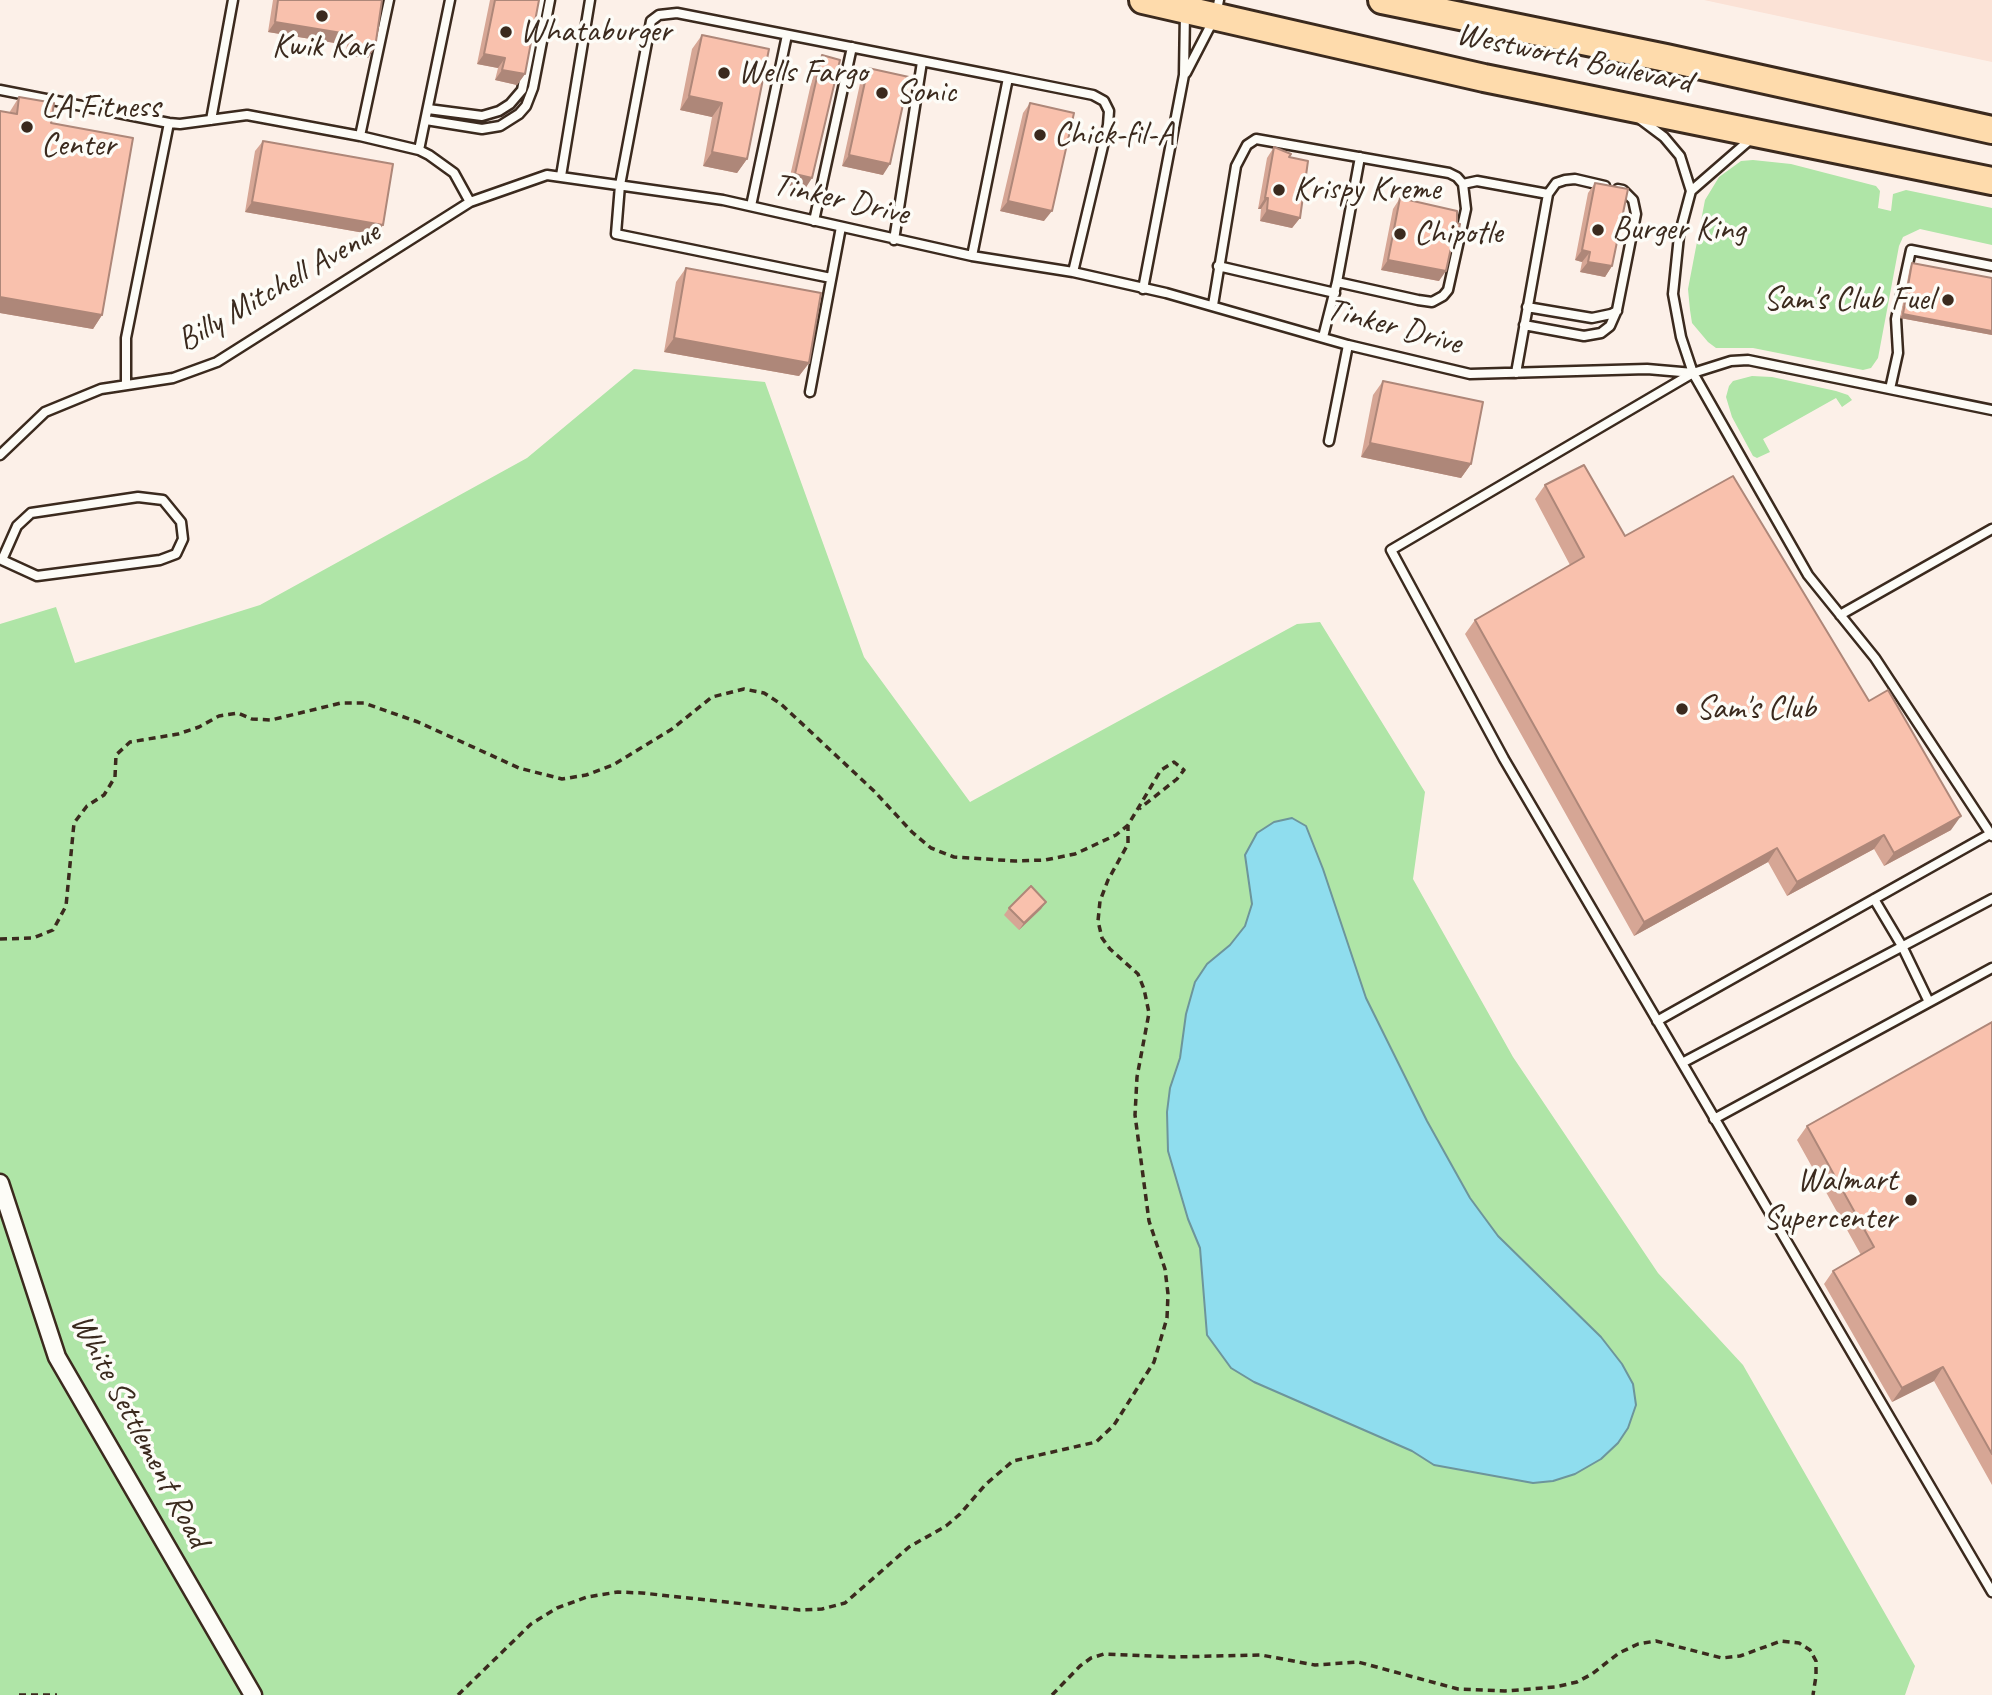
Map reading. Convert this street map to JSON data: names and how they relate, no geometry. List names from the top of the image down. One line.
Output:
{"streets":{"main road":["Westworth Boulevard"],"street":["White Settlement Road"],"lane":["Tinker Drive","Billy Mitchell Avenue"]},"crossings":[["Tinker Drive","Billy Mitchell Avenue"]],"places":["Kwik Kar","Whataburger","Wells Fargo","Sonic","LA Fitness Center","Chick-fil-A","Krispy Kreme","Burger King","Chipotle","Sam's Club Fuel","Sam's Club","Walmart Supercenter"]}
